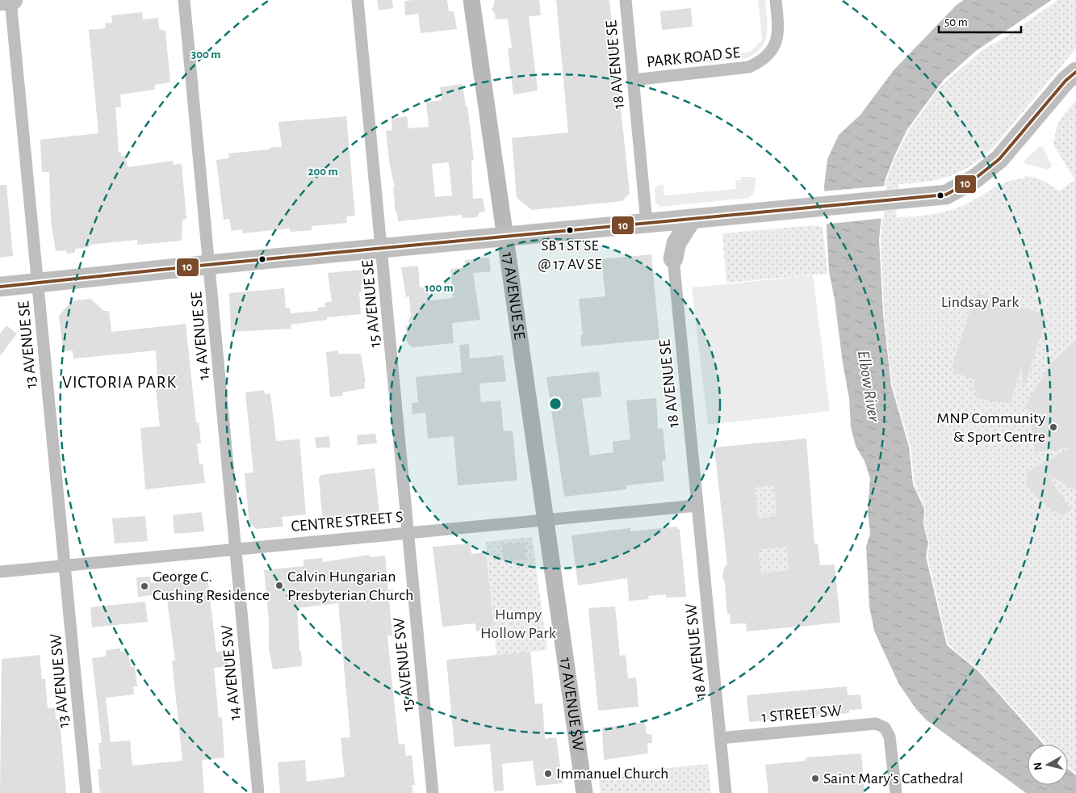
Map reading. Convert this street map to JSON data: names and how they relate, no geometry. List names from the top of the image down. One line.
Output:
{"streets":{"main road":["17 AVENUE SE","17 AVENUE SW"],"street":["PARK ROAD SE","18 AVENUE SE","15 AVENUE SE","14 AVENUE SE","13 AVENUE SE","CENTRE STREET S","18 AVENUE SW","15 AVENUE SW","14 AVENUE SW","13 AVENUE SW","1 STREET SW"]},"crossings":[["PARK ROAD SE","18 AVENUE SE"],["18 AVENUE SE","CENTRE STREET S"],["18 AVENUE SE","18 AVENUE SW"],["17 AVENUE SE","CENTRE STREET S"],["17 AVENUE SE","17 AVENUE SW"],["15 AVENUE SE","CENTRE STREET S"],["15 AVENUE SE","15 AVENUE SW"],["14 AVENUE SE","CENTRE STREET S"],["14 AVENUE SE","14 AVENUE SW"],["13 AVENUE SE","CENTRE STREET S"],["13 AVENUE SE","13 AVENUE SW"],["CENTRE STREET S","18 AVENUE SW"],["CENTRE STREET S","15 AVENUE SW"],["CENTRE STREET S","14 AVENUE SW"],["CENTRE STREET S","13 AVENUE SW"],["CENTRE STREET S","17 AVENUE SW"],["18 AVENUE SW","1 STREET SW"]],"districts":["VICTORIA PARK"],"water":["Elbow River"],"parks":["Lindsay Park","Humpy Hollow Park"],"places":["SB 1 ST SE @ 17 AV SE","MNP Community & Sport Centre","Calvin Hungarian Presbyterian Church","George C. Cushing Residence","Immanuel Church","Saint Mary's Cathedral"],"lines":["transit line 10"],"scale_bar":"50 m","north":"left","rings":["300 m","200 m","100 m"]}
